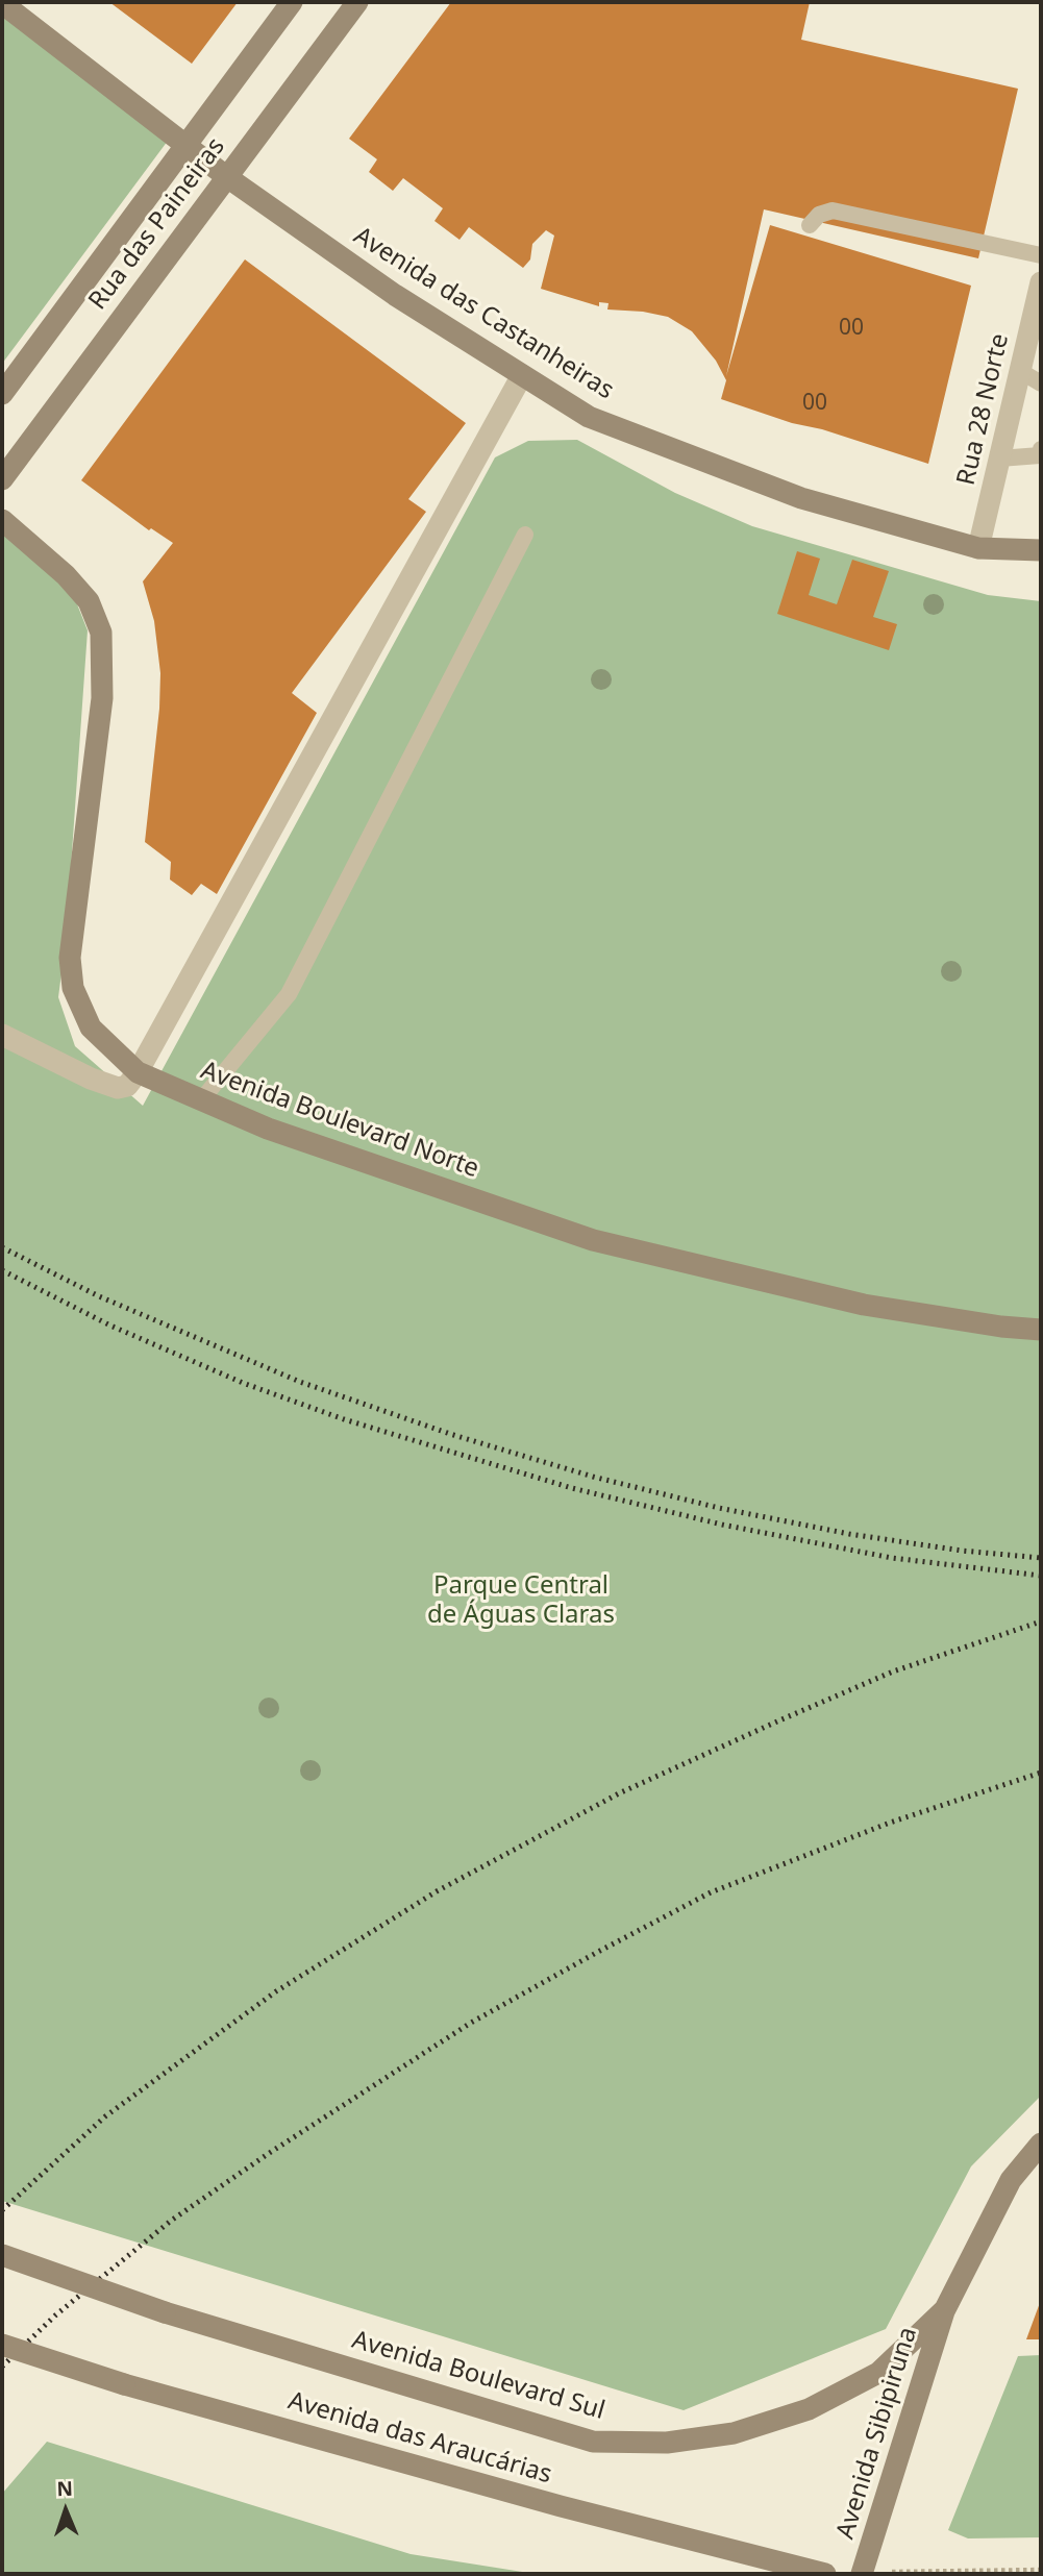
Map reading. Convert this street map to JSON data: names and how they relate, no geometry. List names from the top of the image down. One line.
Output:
{"streets":{"street":["Rua das Paineiras","Avenida das Castanheiras","Rua 28 Norte","Avenida Boulevard Norte","Avenida Boulevard Sul","Avenida Sibipiruna","Avenida das Araucárias"]},"crossings":[["Rua das Paineiras","Avenida das Castanheiras"],["Avenida das Castanheiras","Rua 28 Norte"],["Avenida Boulevard Sul","Avenida Sibipiruna"]],"parks":["Parque Central de Águas Claras"],"house_numbers":["00","00"],"north":"top"}
